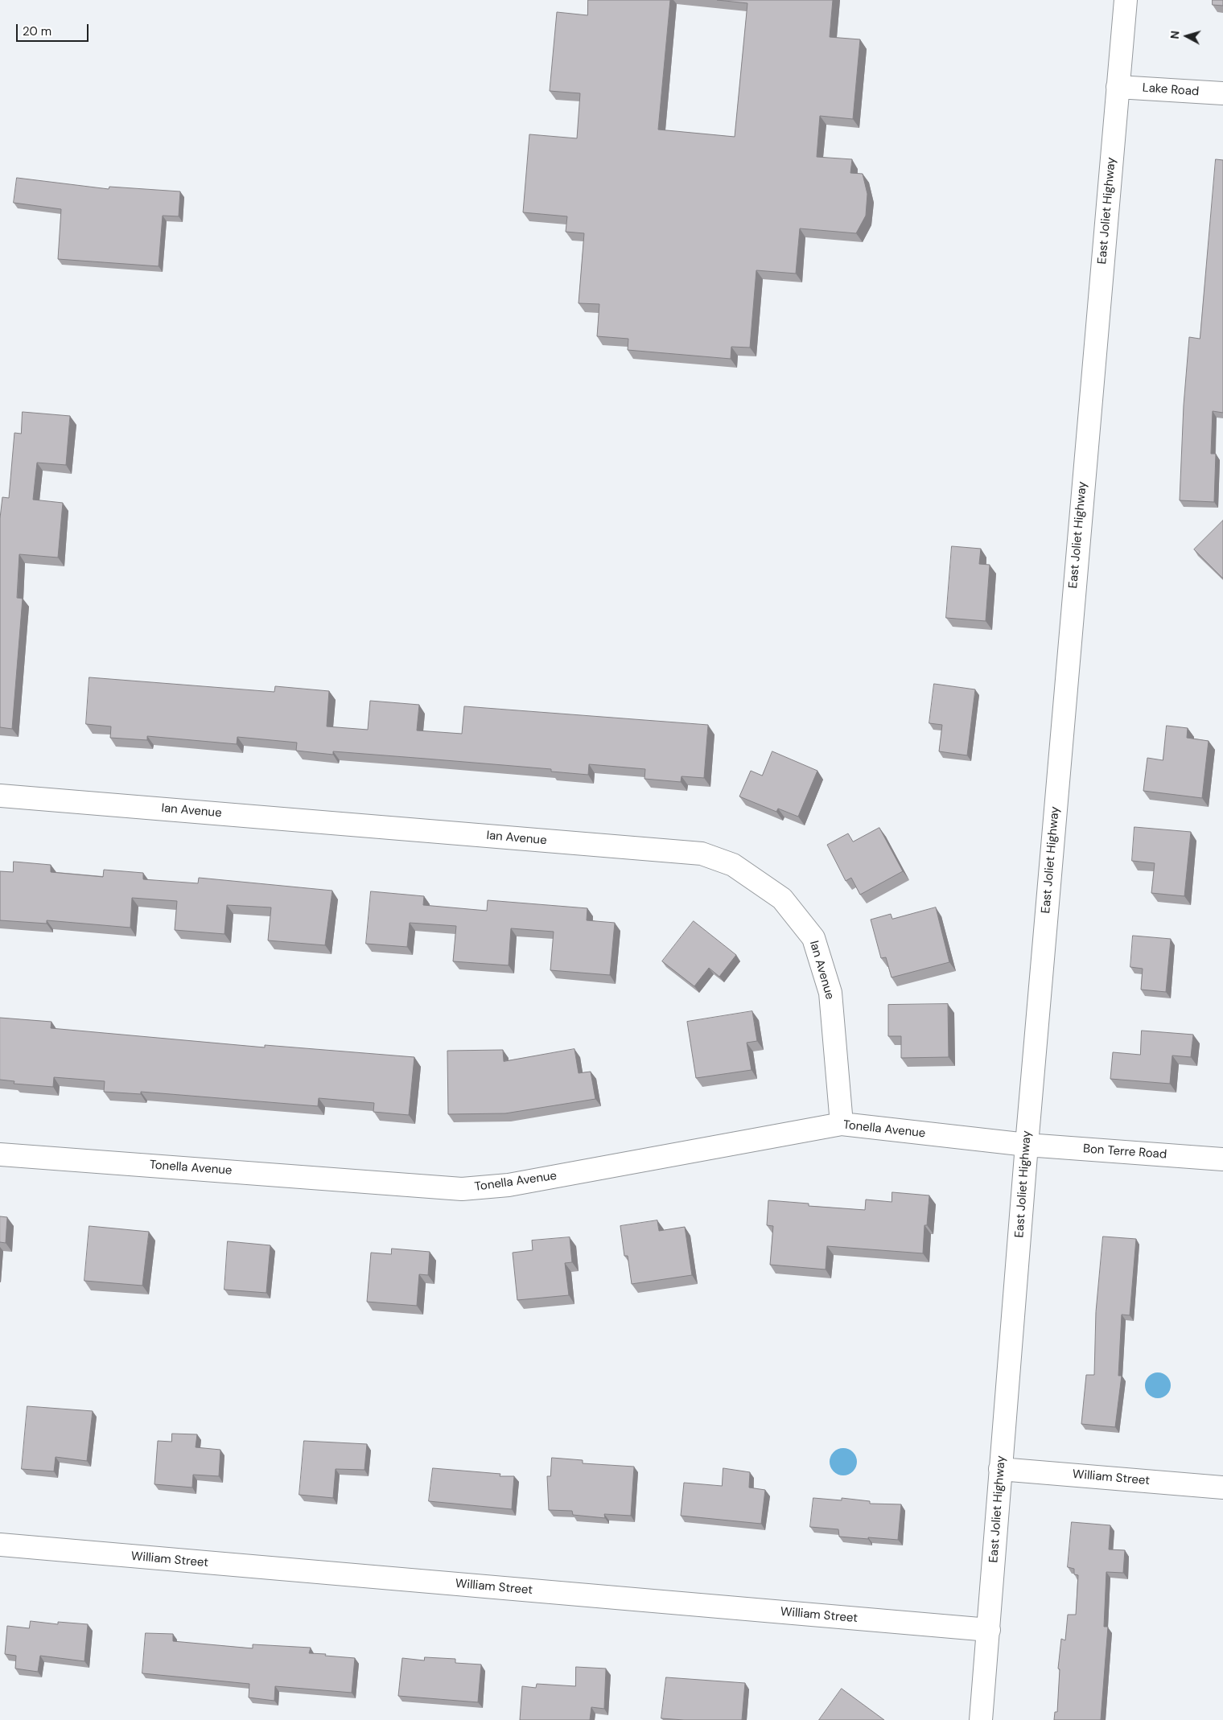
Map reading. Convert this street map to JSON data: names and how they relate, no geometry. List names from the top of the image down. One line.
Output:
{"streets":{"street":["Lake Road","East Joliet Highway","Ian Avenue","Tonella Avenue","Bon Terre Road","William Street"]},"crossings":[["Lake Road","East Joliet Highway"],["East Joliet Highway","Tonella Avenue"],["East Joliet Highway","Bon Terre Road"],["East Joliet Highway","William Street"],["Ian Avenue","Tonella Avenue"],["Tonella Avenue","Bon Terre Road"]],"scale_bar":"20 m","north":"left"}
